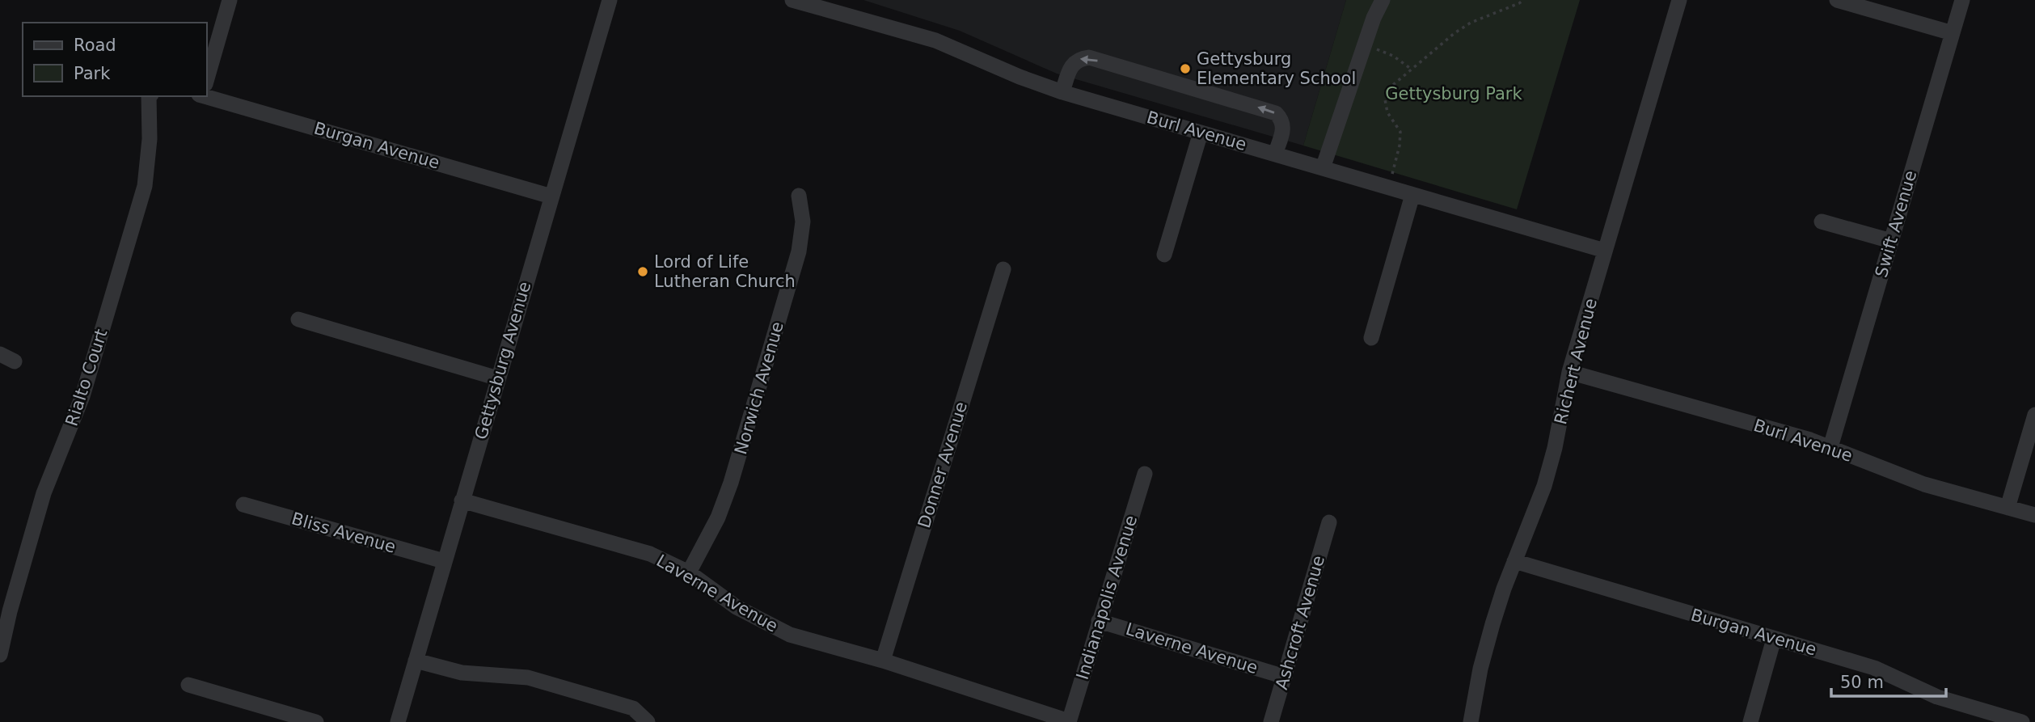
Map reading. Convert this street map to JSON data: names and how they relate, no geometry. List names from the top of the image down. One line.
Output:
{"streets":{"street":["Burl Avenue","Burgan Avenue","Swift Avenue","Gettysburg Avenue","Richert Avenue","Rialto Court","Norwich Avenue","Donner Avenue","Bliss Avenue","Laverne Avenue","Indianapolis Avenue","Ashcroft Avenue"]},"crossings":[["Burl Avenue","Swift Avenue"],["Burl Avenue","Richert Avenue"],["Burgan Avenue","Gettysburg Avenue"],["Burgan Avenue","Richert Avenue"],["Gettysburg Avenue","Bliss Avenue"],["Gettysburg Avenue","Laverne Avenue"],["Norwich Avenue","Laverne Avenue"],["Donner Avenue","Laverne Avenue"],["Laverne Avenue","Indianapolis Avenue"],["Laverne Avenue","Ashcroft Avenue"]],"parks":["Gettysburg Park"],"places":["Gettysburg Elementary School","Lord of Life Lutheran Church"],"legend":["Road","Park"],"scale_bar":"50 m"}
